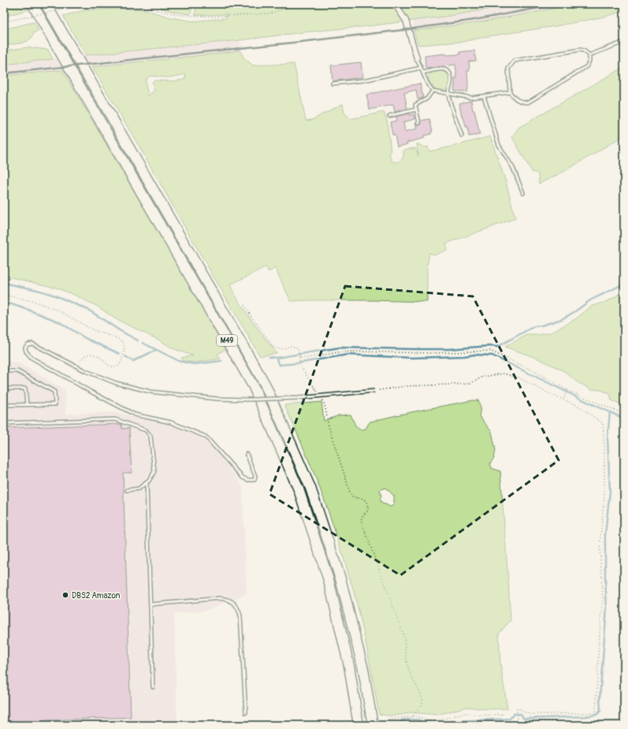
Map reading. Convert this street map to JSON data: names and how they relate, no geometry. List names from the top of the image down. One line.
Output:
{"streets":{"highway":["M49"]},"places":["DBS2 Amazon"]}
